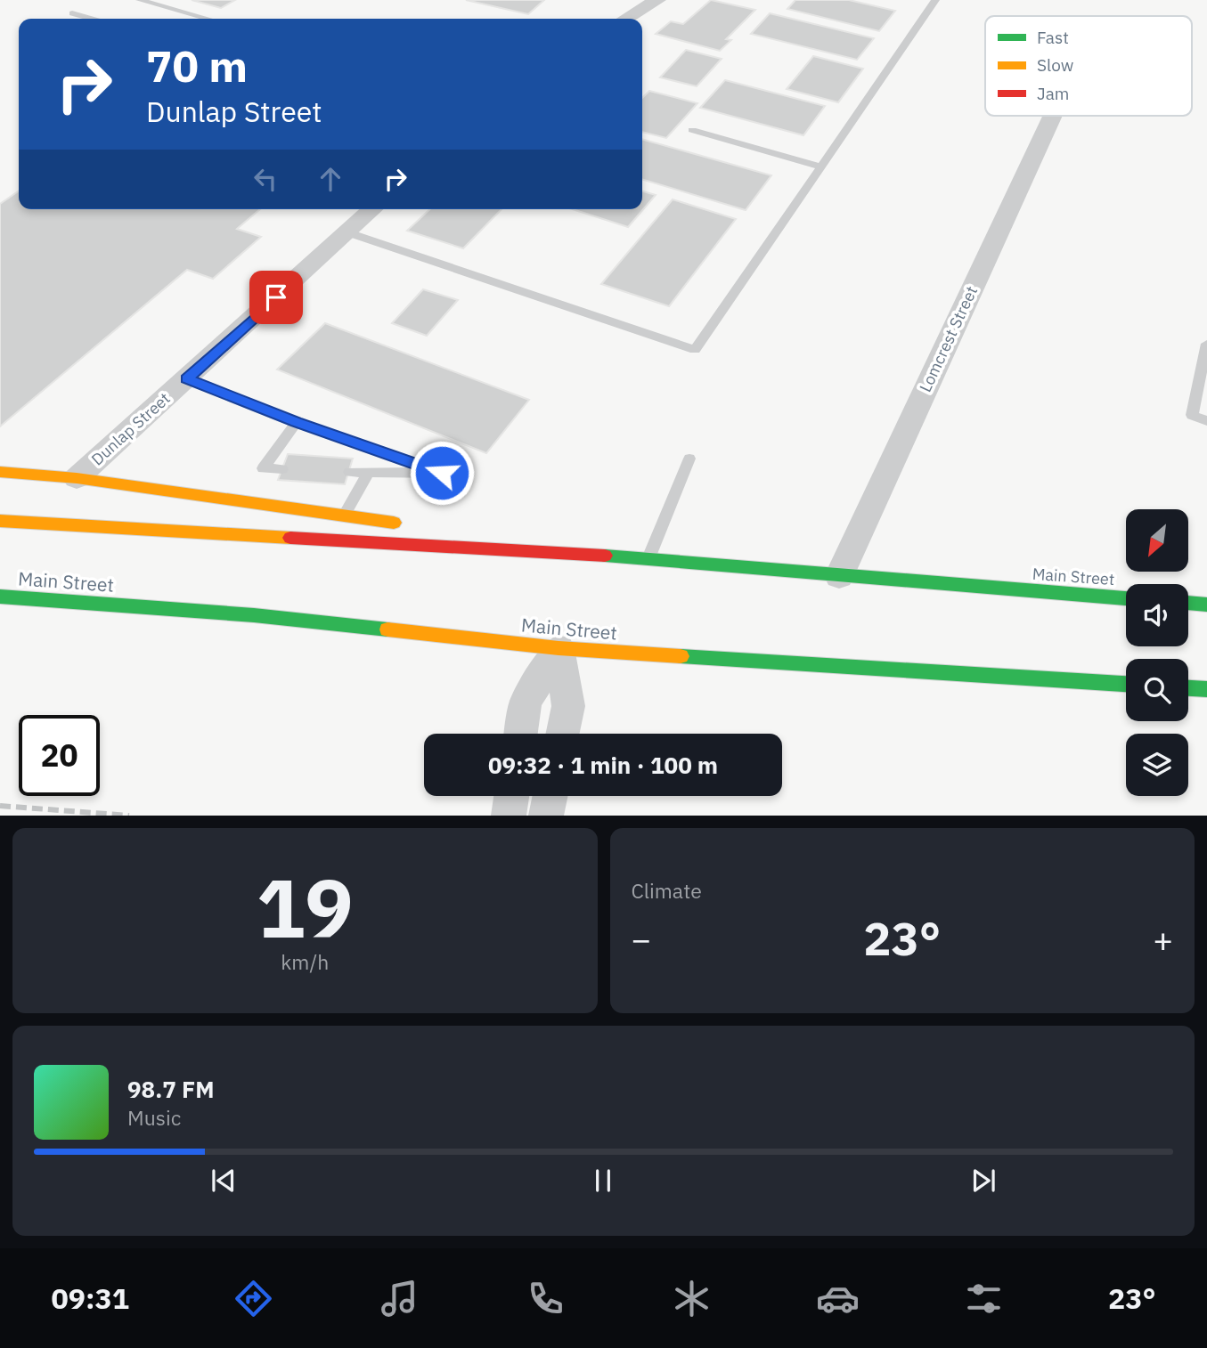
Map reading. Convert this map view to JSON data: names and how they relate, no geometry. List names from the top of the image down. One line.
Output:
{"streets":{"highway":["Main Street"],"street":["Lomcrest Street","Dunlap Street"]},"crossings":[["Lomcrest Street","Main Street"]],"legend":["Fast","Slow","Jam"],"north":"bottom left","page":{"turn":["70 m","Dunlap Street"],"limit":"20","trip":"09:32 · 1 min · 100 m","tile":[["19","km/h"],"Climate"],"heat":["−","23°","+"],"song":["98.7 FM","Music"],"tabs":["09:31","23°"]}}
